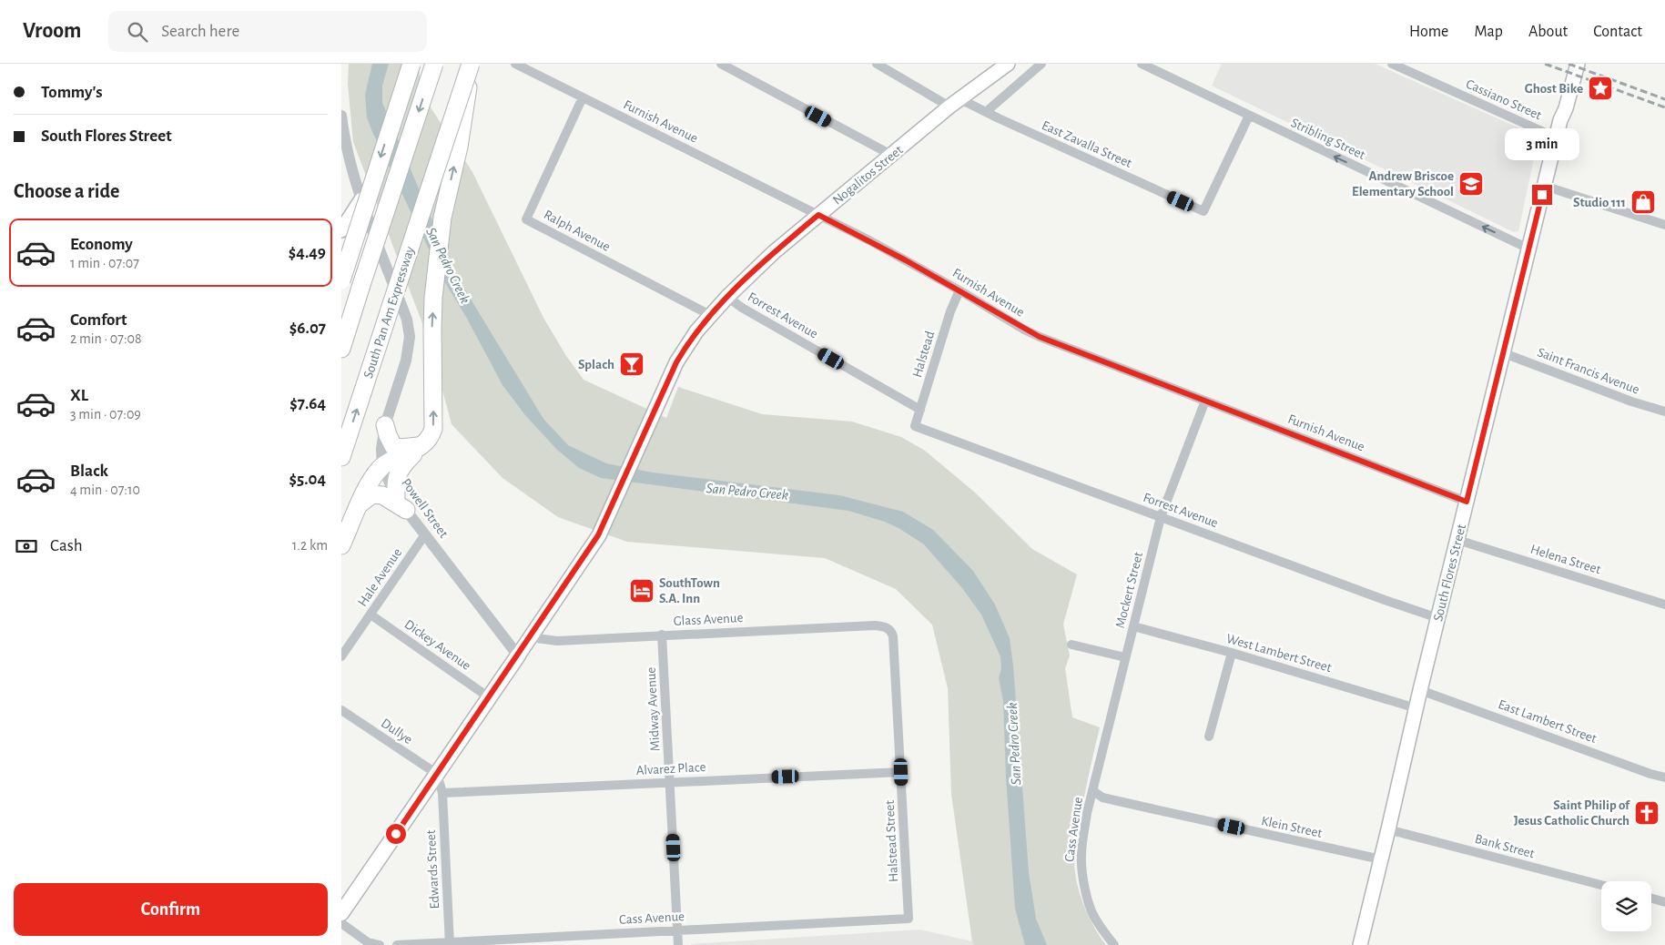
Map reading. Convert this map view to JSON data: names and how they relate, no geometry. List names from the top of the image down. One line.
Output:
{"streets":{"highway":["South Pan Am Expressway"],"main road":["Nogalitos Street","South Flores Street"],"street":["Cassiano Street","Furnish Avenue","Stribling Street","East Zavalla Street","Ralph Avenue","Forrest Avenue","Halstead","Saint Francis Avenue","Powell Street","Helena Street","Hale Avenue","Mockert Street","Glass Avenue","Dickey Avenue","West Lambert Street","Midway Avenue","East Lambert Street","Dullye","Alvarez Place","Klein Street","Cass Avenue","Halstead Street","Bank Street","Edwards Street"]},"crossings":[["Cassiano Street","South Flores Street"],["Furnish Avenue","Nogalitos Street"],["Furnish Avenue","Ralph Avenue"],["Furnish Avenue","Halstead"],["Furnish Avenue","South Flores Street"],["Furnish Avenue","Mockert Street"],["Stribling Street","East Zavalla Street"],["Stribling Street","South Flores Street"],["East Zavalla Street","Nogalitos Street"],["Nogalitos Street","Ralph Avenue"],["Nogalitos Street","Forrest Avenue"],["Nogalitos Street","Powell Street"],["Nogalitos Street","Glass Avenue"],["Nogalitos Street","Dickey Avenue"],["Nogalitos Street","Dullye"],["Nogalitos Street","Edwards Street"],["Forrest Avenue","Halstead"],["Forrest Avenue","South Flores Street"],["Forrest Avenue","Mockert Street"],["Saint Francis Avenue","South Flores Street"],["Powell Street","Hale Avenue"],["Helena Street","South Flores Street"],["South Flores Street","West Lambert Street"],["South Flores Street","East Lambert Street"],["South Flores Street","Klein Street"],["South Flores Street","Bank Street"],["Hale Avenue","Dickey Avenue"],["Mockert Street","West Lambert Street"],["Mockert Street","Klein Street"],["Mockert Street","Cass Avenue"],["Glass Avenue","Midway Avenue"],["Glass Avenue","Halstead Street"],["Midway Avenue","Alvarez Place"],["Midway Avenue","Cass Avenue"],["Dullye","Edwards Street"],["Alvarez Place","Halstead Street"],["Alvarez Place","Edwards Street"],["Klein Street","Cass Avenue"],["Cass Avenue","Halstead Street"],["Cass Avenue","Edwards Street"]],"one_way":["Stribling Street"],"water":["San Pedro Creek"],"places":{"place":["Ghost Bike"],"school or university":["Andrew Briscoe Elementary School"],"shop":["Studio 111"],"bar":["Splach"],"hotel":["SouthTown S.A. Inn"],"church":["Saint Philip of Jesus Catholic Church"]},"page":{"header":"Vroom","search":"Search here","nav":["Home","Map","About","Contact"],"banner":["Tommy's","South Flores Street"],"bubble":"3 min","heading":"Choose a ride","list":[{"name":"Economy","note":"1 min · 07:07","value":"$4.49"},{"name":"Comfort","note":"2 min · 07:08","value":"$6.07"},{"name":"XL","note":"3 min · 07:09","value":"$7.64"},{"name":"Black","note":"4 min · 07:10","value":"$5.04"}],"pay":["Cash","1.2 km"],"buttons":"Confirm"}}
